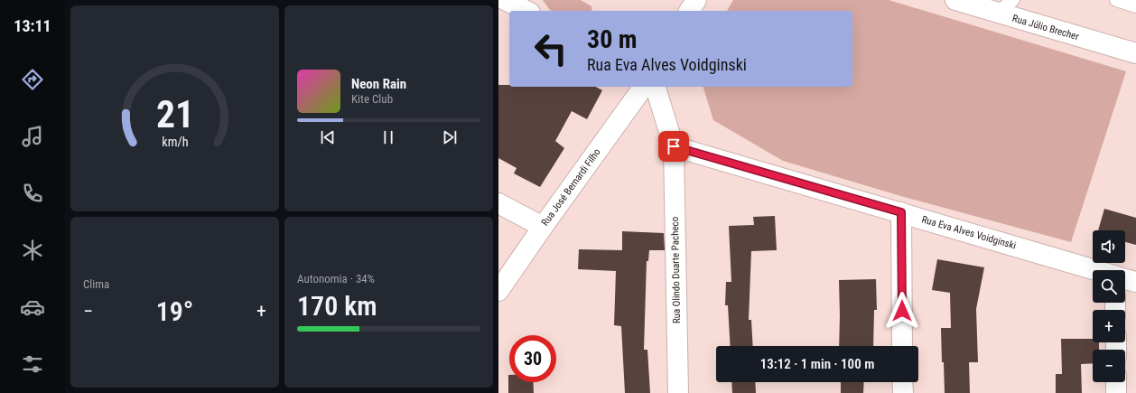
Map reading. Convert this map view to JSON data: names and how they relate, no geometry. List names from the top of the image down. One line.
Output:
{"streets":{"street":["Rua Júlio Brecher","Rua José Bernardi Filho","Rua Eva Alves Voidginski","Rua Olindo Duarte Pacheco"]},"crossings":[["Rua Eva Alves Voidginski","Rua Olindo Duarte Pacheco"]],"page":{"tabs":"13:11","turn":["30 m","Rua Eva Alves Voidginski"],"song":["Neon Rain","Kite Club"],"tile":["Clima",["Autonomia · 34%","170 km"]],"map_buttons":["+","−"],"heat":["−","19°","+"],"limit":"30","trip":"13:12 · 1 min · 100 m","gauge":["21","km/h"]}}
